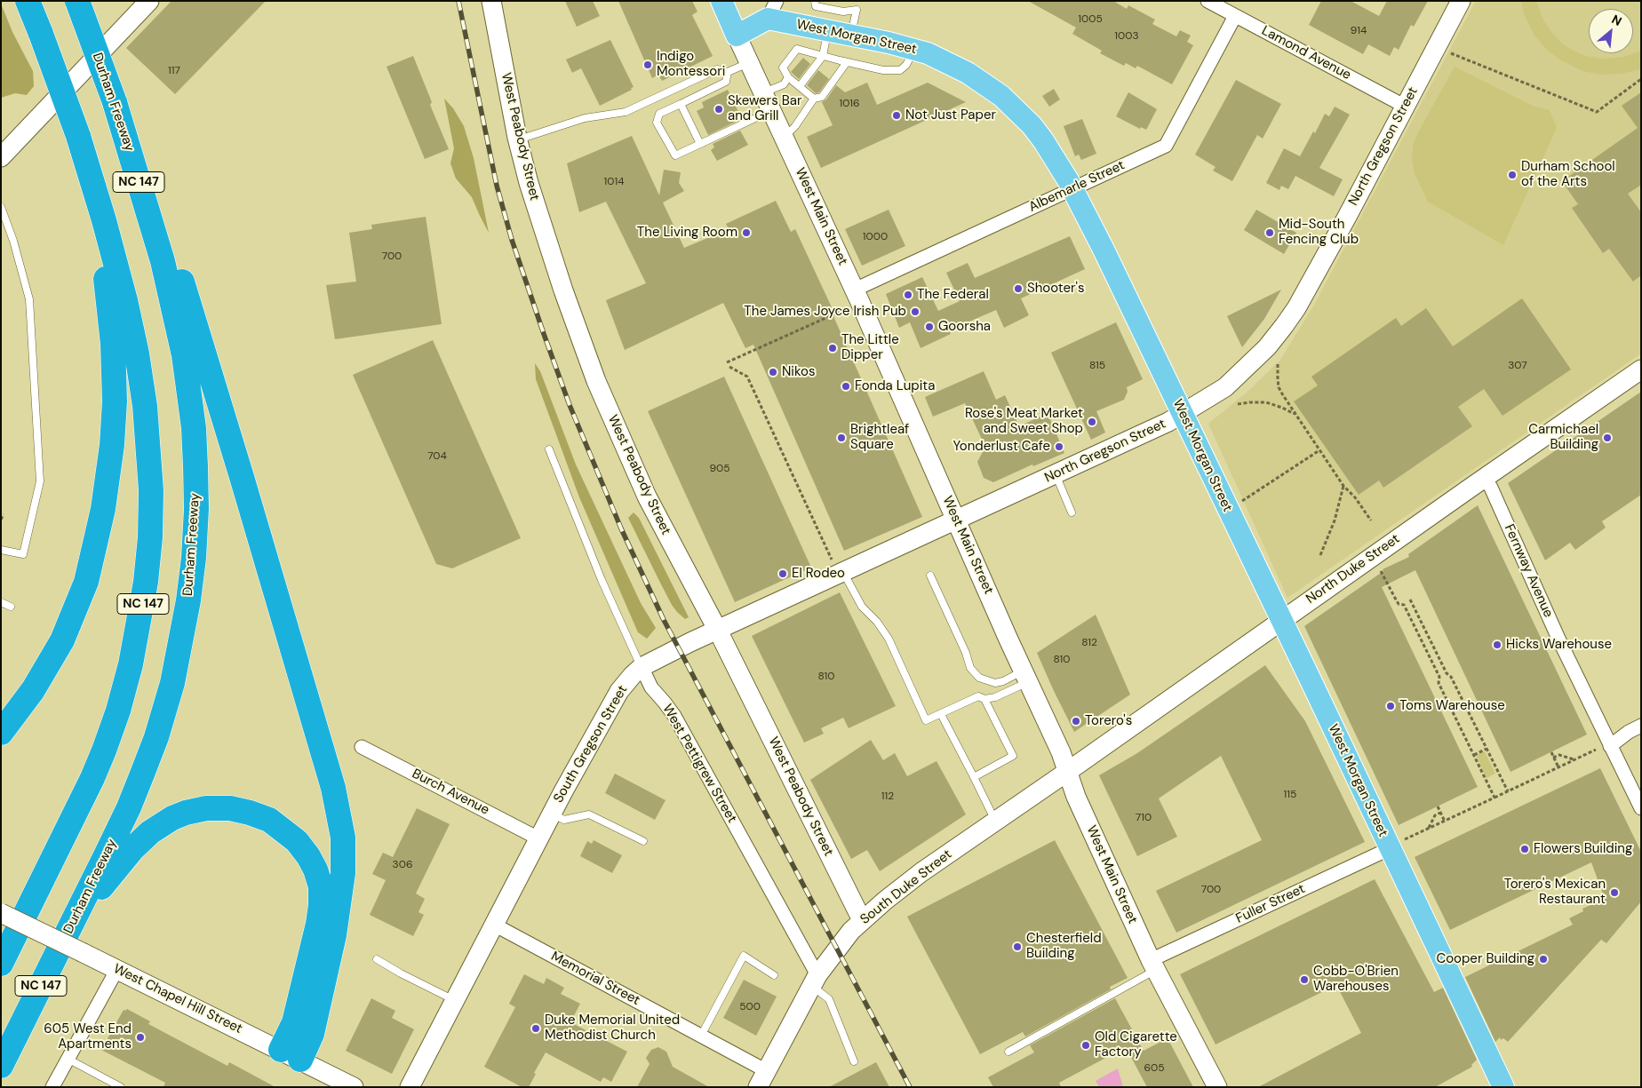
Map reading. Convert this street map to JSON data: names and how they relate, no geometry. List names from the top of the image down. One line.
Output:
{"streets":{"highway":["Durham Freeway","NC 147"],"main road":["West Morgan Street","West Peabody Street","North Gregson Street","West Main Street","North Duke Street","South Gregson Street","South Duke Street","West Chapel Hill Street"],"street":["Lamond Avenue","Albemarle Street","Fernway Avenue","West Pettigrew Street","Burch Avenue","Fuller Street","Memorial Street"]},"crossings":[["West Morgan Street","North Gregson Street"],["West Morgan Street","Albemarle Street"],["West Morgan Street","West Main Street"],["West Morgan Street","North Duke Street"],["West Morgan Street","Fuller Street"],["Lamond Avenue","North Gregson Street"],["Lamond Avenue","Albemarle Street"],["West Peabody Street","South Gregson Street"],["West Peabody Street","South Duke Street"],["North Gregson Street","West Main Street"],["North Gregson Street","South Gregson Street"],["Albemarle Street","West Main Street"],["West Main Street","North Duke Street"],["West Main Street","South Gregson Street"],["West Main Street","South Duke Street"],["West Main Street","Fuller Street"],["North Duke Street","Fernway Avenue"],["North Duke Street","South Duke Street"],["South Gregson Street","West Pettigrew Street"],["South Gregson Street","Burch Avenue"],["South Gregson Street","Memorial Street"],["West Pettigrew Street","South Duke Street"],["South Duke Street","Memorial Street"]],"places":["Indigo Montessori","Skewers Bar and Grill","Not Just Paper","Durham School of the Arts","The Living Room","Mid-South Fencing Club","Shooter's","The Federal","The James Joyce Irish Pub","Goorsha","The Little Dipper","Nikos","Fonda Lupita","Rose's Meat Market and Sweet Shop","Brightleaf Square","Carmichael Building","Yonderlust Cafe","El Rodeo","Hicks Warehouse","Toms Warehouse","Torero's","Flowers Building","Torero's Mexican Restaurant","Chesterfield Building","Cooper Building","Cobb-O'Brien Warehouses","Duke Memorial United Methodist Church","605 West End Apartments","Old Cigarette Factory"],"house_numbers":["1005","914","1003","117","1016","1014","1000","700","815","307","704","905","812","810","810","115","112","710","306","700","500","605"],"north":"top right"}
